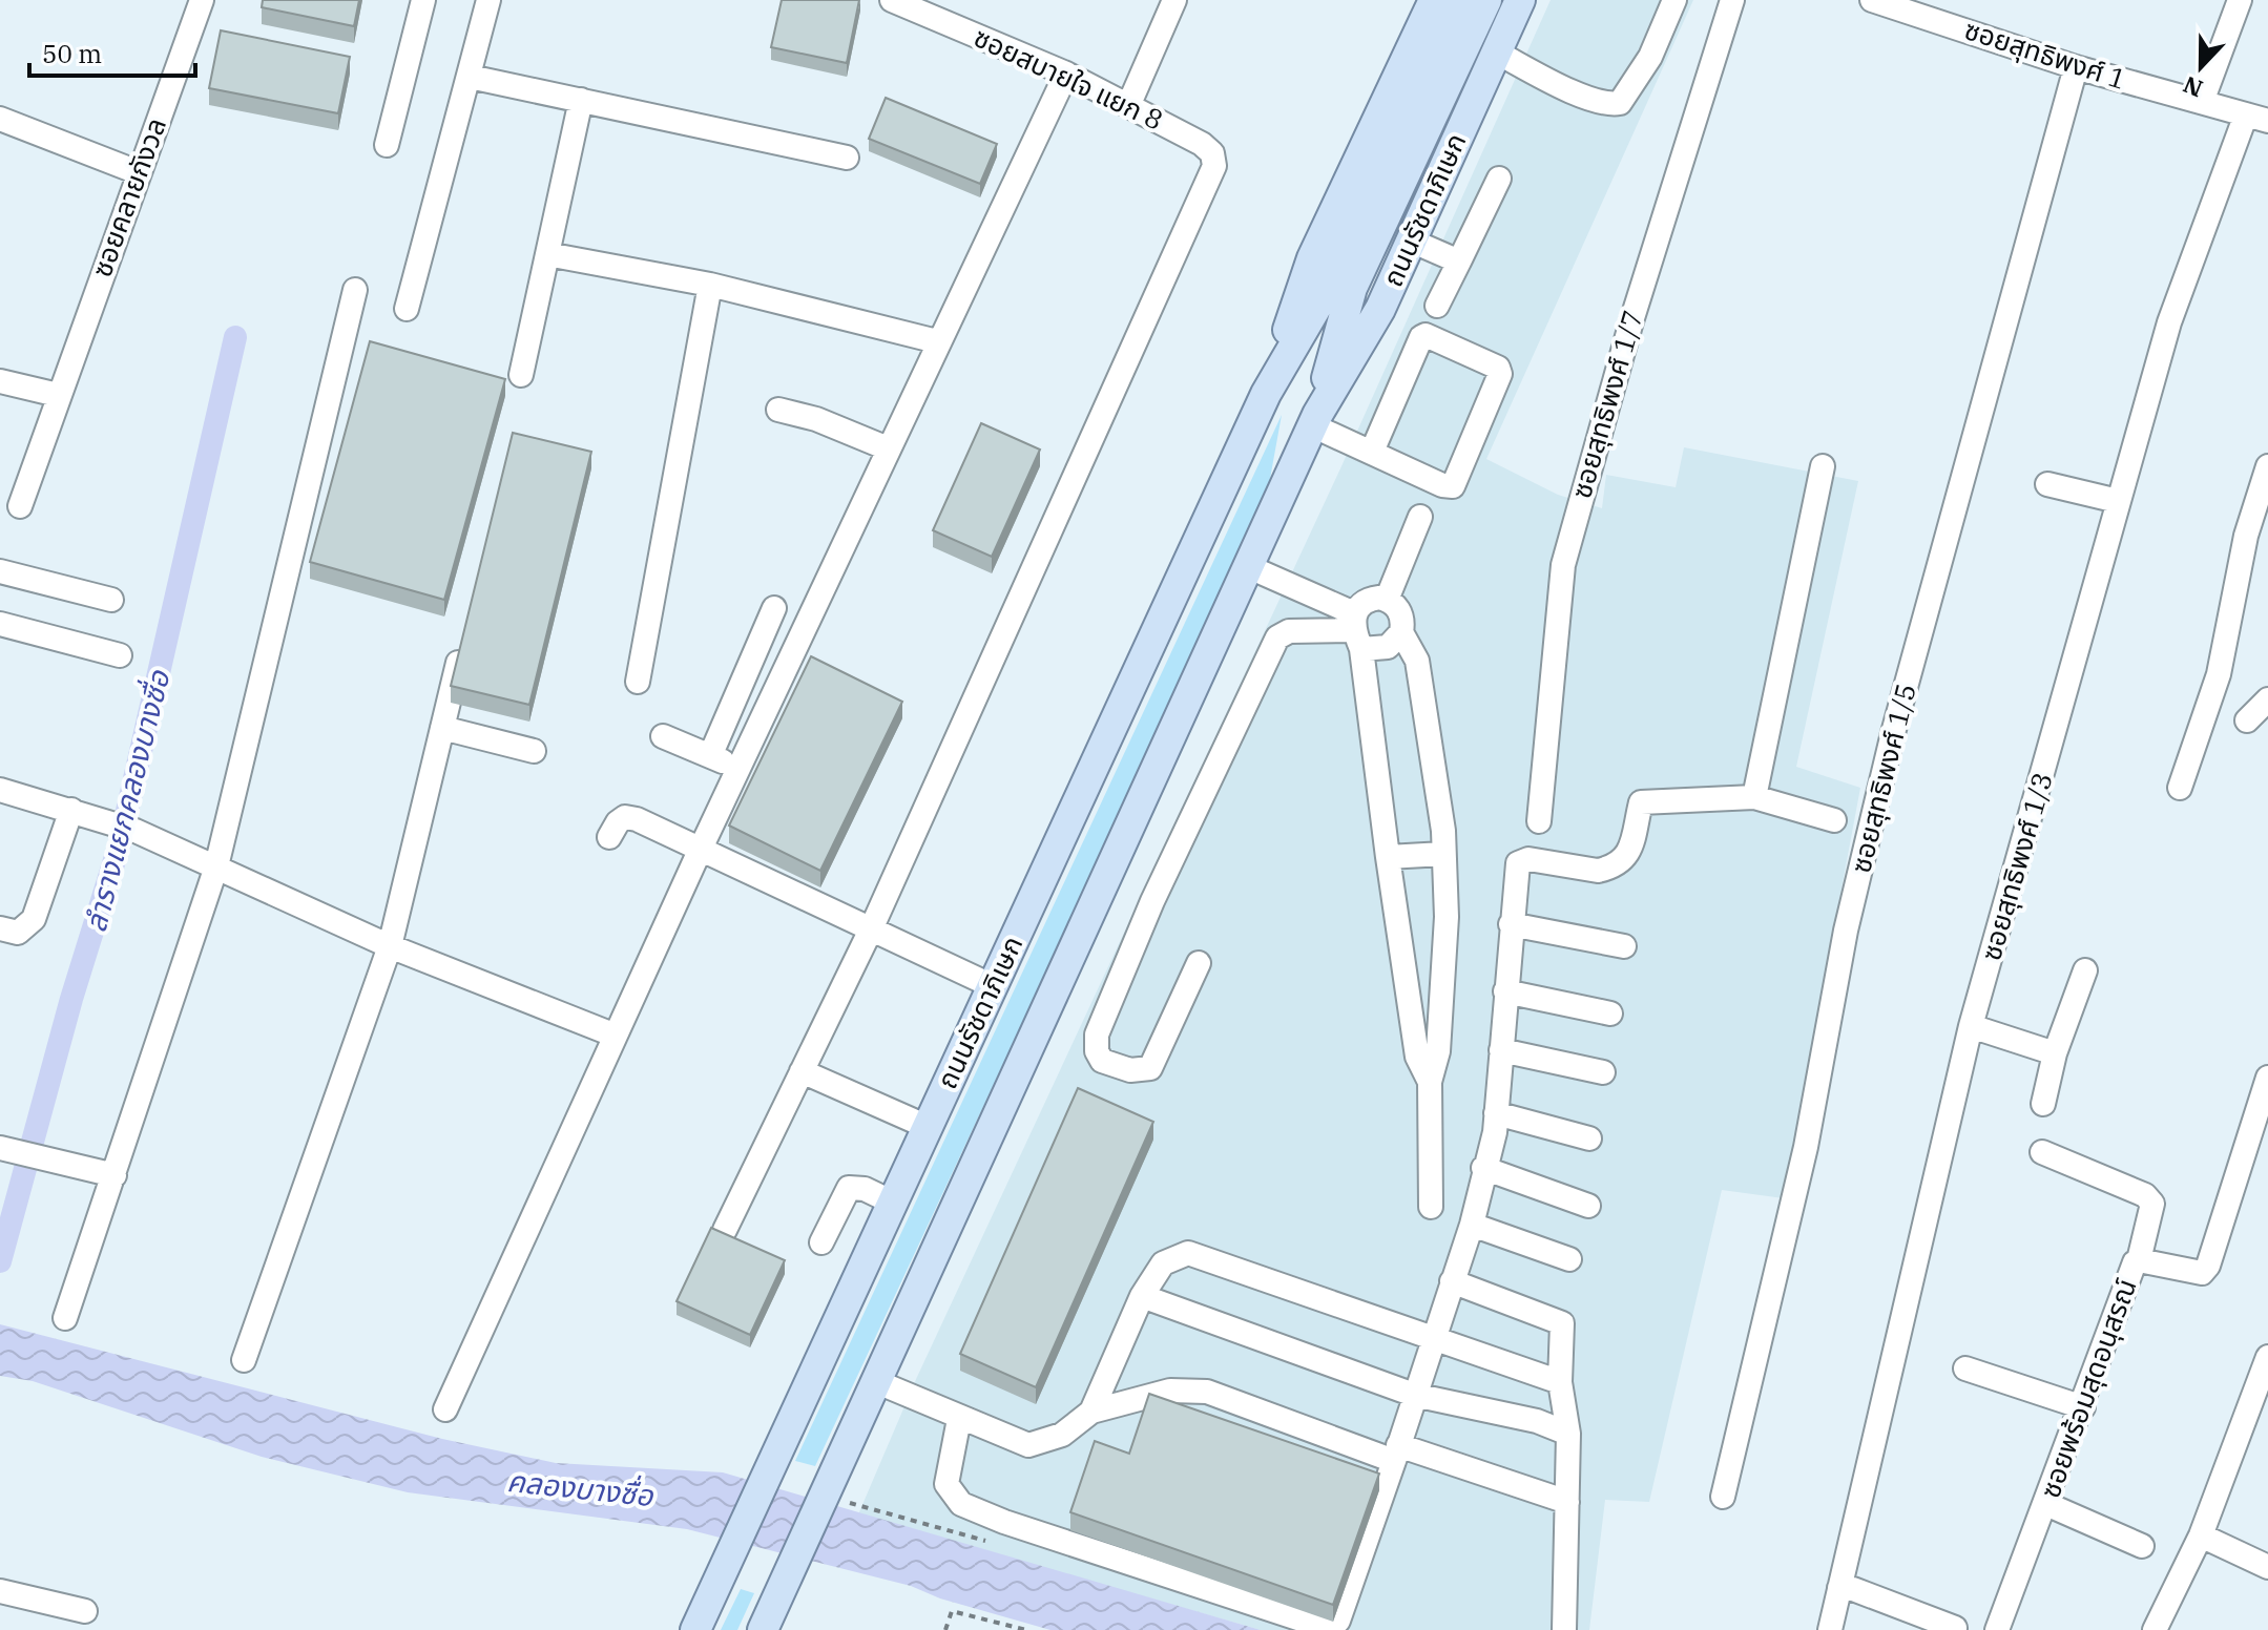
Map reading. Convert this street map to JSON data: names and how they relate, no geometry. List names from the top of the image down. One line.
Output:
{"streets":{"main road":["ถนนรัชดาภิเษก"],"street":["ซอยสุทธิพงศ์ 1","ซอยสบายใจ แยก 8","ซอยคลายกังวล","ซอยสุทธิพงศ์ 1/7","ซอยสุทธิพงศ์ 1/5","ซอยสุทธิพงศ์ 1/3","ซอยพร้อมสุดอนุสรณ์"]},"crossings":[["ซอยสุทธิพงศ์ 1","ซอยสุทธิพงศ์ 1/5"],["ซอยสุทธิพงศ์ 1","ซอยสุทธิพงศ์ 1/3"]],"water":["ลำรางแยกคลองบางซื่อ","คลองบางซื่อ"],"scale_bar":"50 m","north":"bottom"}
